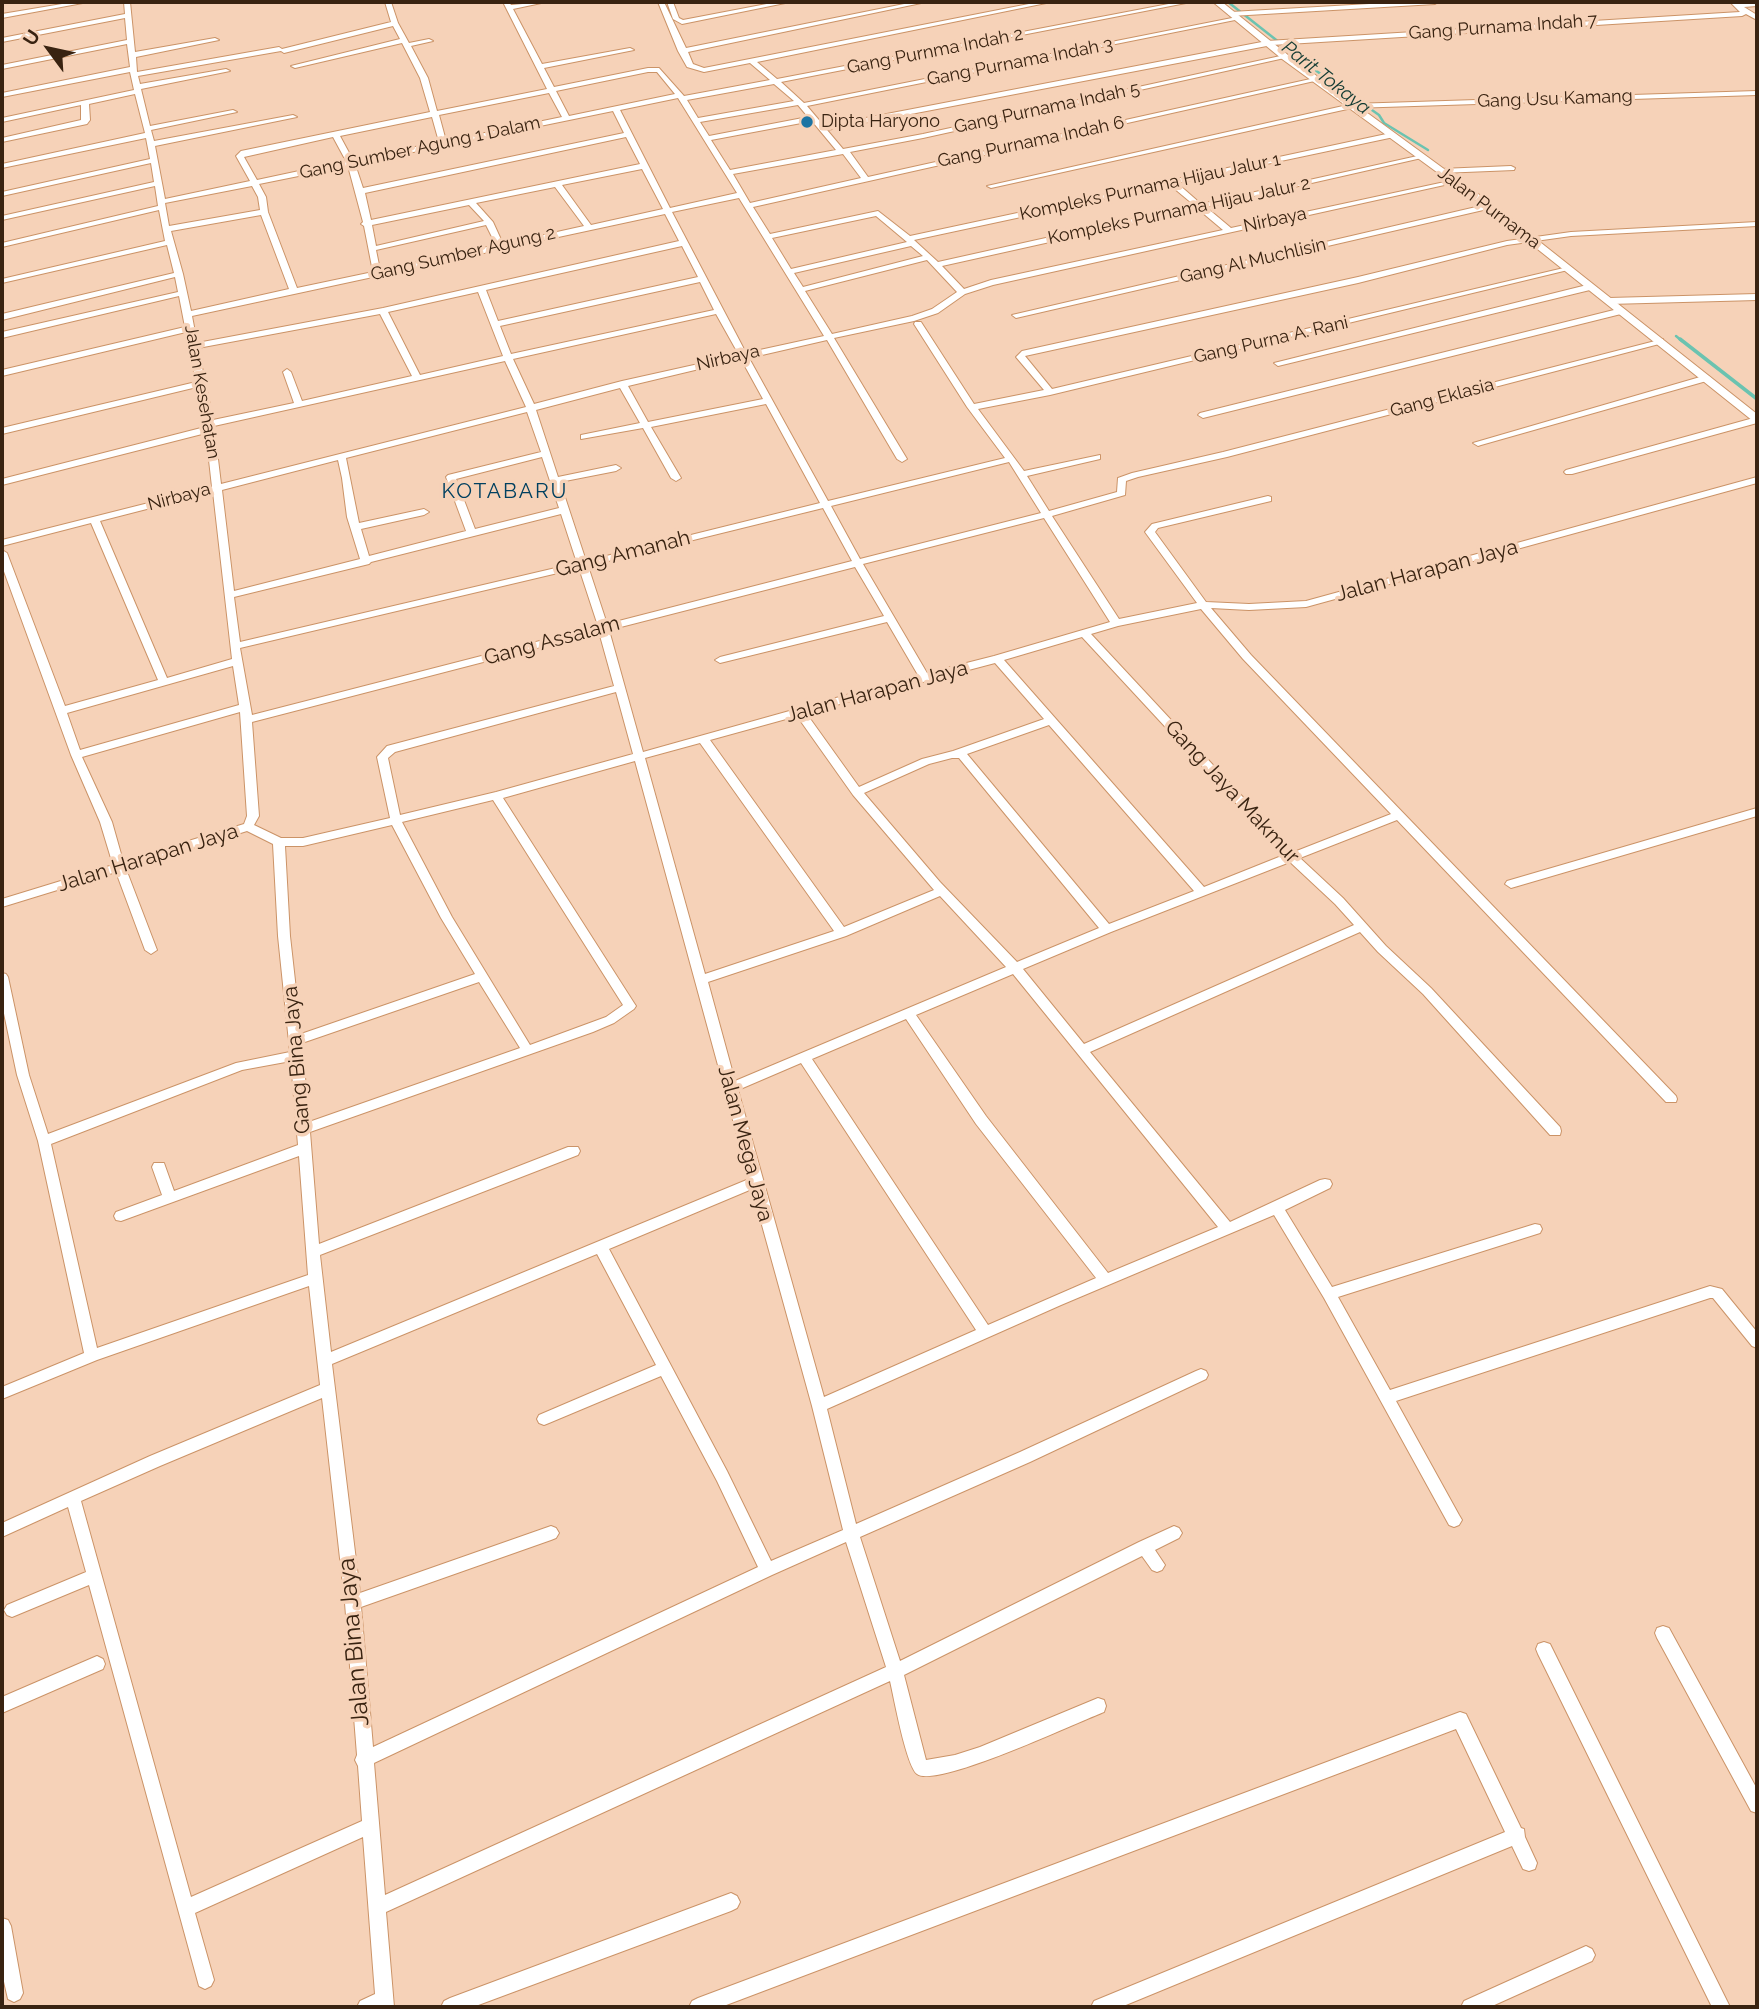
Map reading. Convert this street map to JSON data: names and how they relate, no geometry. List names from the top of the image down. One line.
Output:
{"streets":{"street":["Gang Purnama Indah 7","Gang Purnma Indah 2","Gang Purnama Indah 3","Gang Usu Kamang","Gang Purnama Indah 5","Gang Purnama Indah 6","Gang Sumber Agung 1 Dalam","Kompleks Purnama Hijau Jalur 1","Jalan Purnama","Kompleks Purnama Hijau Jalur 2","Nirbaya","Gang Sumber Agung 2","Gang Al Muchlisin","Gang Purna A. Rani","Jalan Kesehatan","Gang Eklasia","Gang Amanah","Jalan Harapan Jaya","Gang Assalam","Gang Jaya Makmur","Gang Bina Jaya","Jalan Mega Jaya","Jalan Bina Jaya"]},"crossings":[["Gang Purnama Indah 7","Jalan Purnama"],["Gang Purnma Indah 2","Gang Sumber Agung 1 Dalam"],["Gang Purnama Indah 3","Jalan Purnama"],["Gang Usu Kamang","Jalan Purnama"],["Gang Purnama Indah 5","Jalan Purnama"],["Gang Purnama Indah 6","Jalan Purnama"],["Gang Sumber Agung 1 Dalam","Jalan Kesehatan"],["Kompleks Purnama Hijau Jalur 1","Jalan Purnama"],["Jalan Purnama","Kompleks Purnama Hijau Jalur 2"],["Jalan Purnama","Nirbaya"],["Jalan Purnama","Gang Al Muchlisin"],["Jalan Purnama","Gang Purna A. Rani"],["Jalan Purnama","Gang Eklasia"],["Nirbaya","Jalan Kesehatan"],["Nirbaya","Jalan Mega Jaya"],["Gang Sumber Agung 2","Jalan Kesehatan"],["Jalan Kesehatan","Gang Amanah"],["Jalan Kesehatan","Jalan Harapan Jaya"],["Jalan Kesehatan","Gang Assalam"],["Gang Eklasia","Gang Assalam"],["Gang Amanah","Jalan Mega Jaya"],["Jalan Harapan Jaya","Gang Jaya Makmur"],["Jalan Harapan Jaya","Gang Bina Jaya"],["Jalan Harapan Jaya","Jalan Mega Jaya"],["Gang Assalam","Jalan Mega Jaya"],["Gang Bina Jaya","Jalan Bina Jaya"]],"districts":["KOTABARU"],"water":["Parit Tokaya"],"places":["Dipta Haryono"],"north":"top left"}
